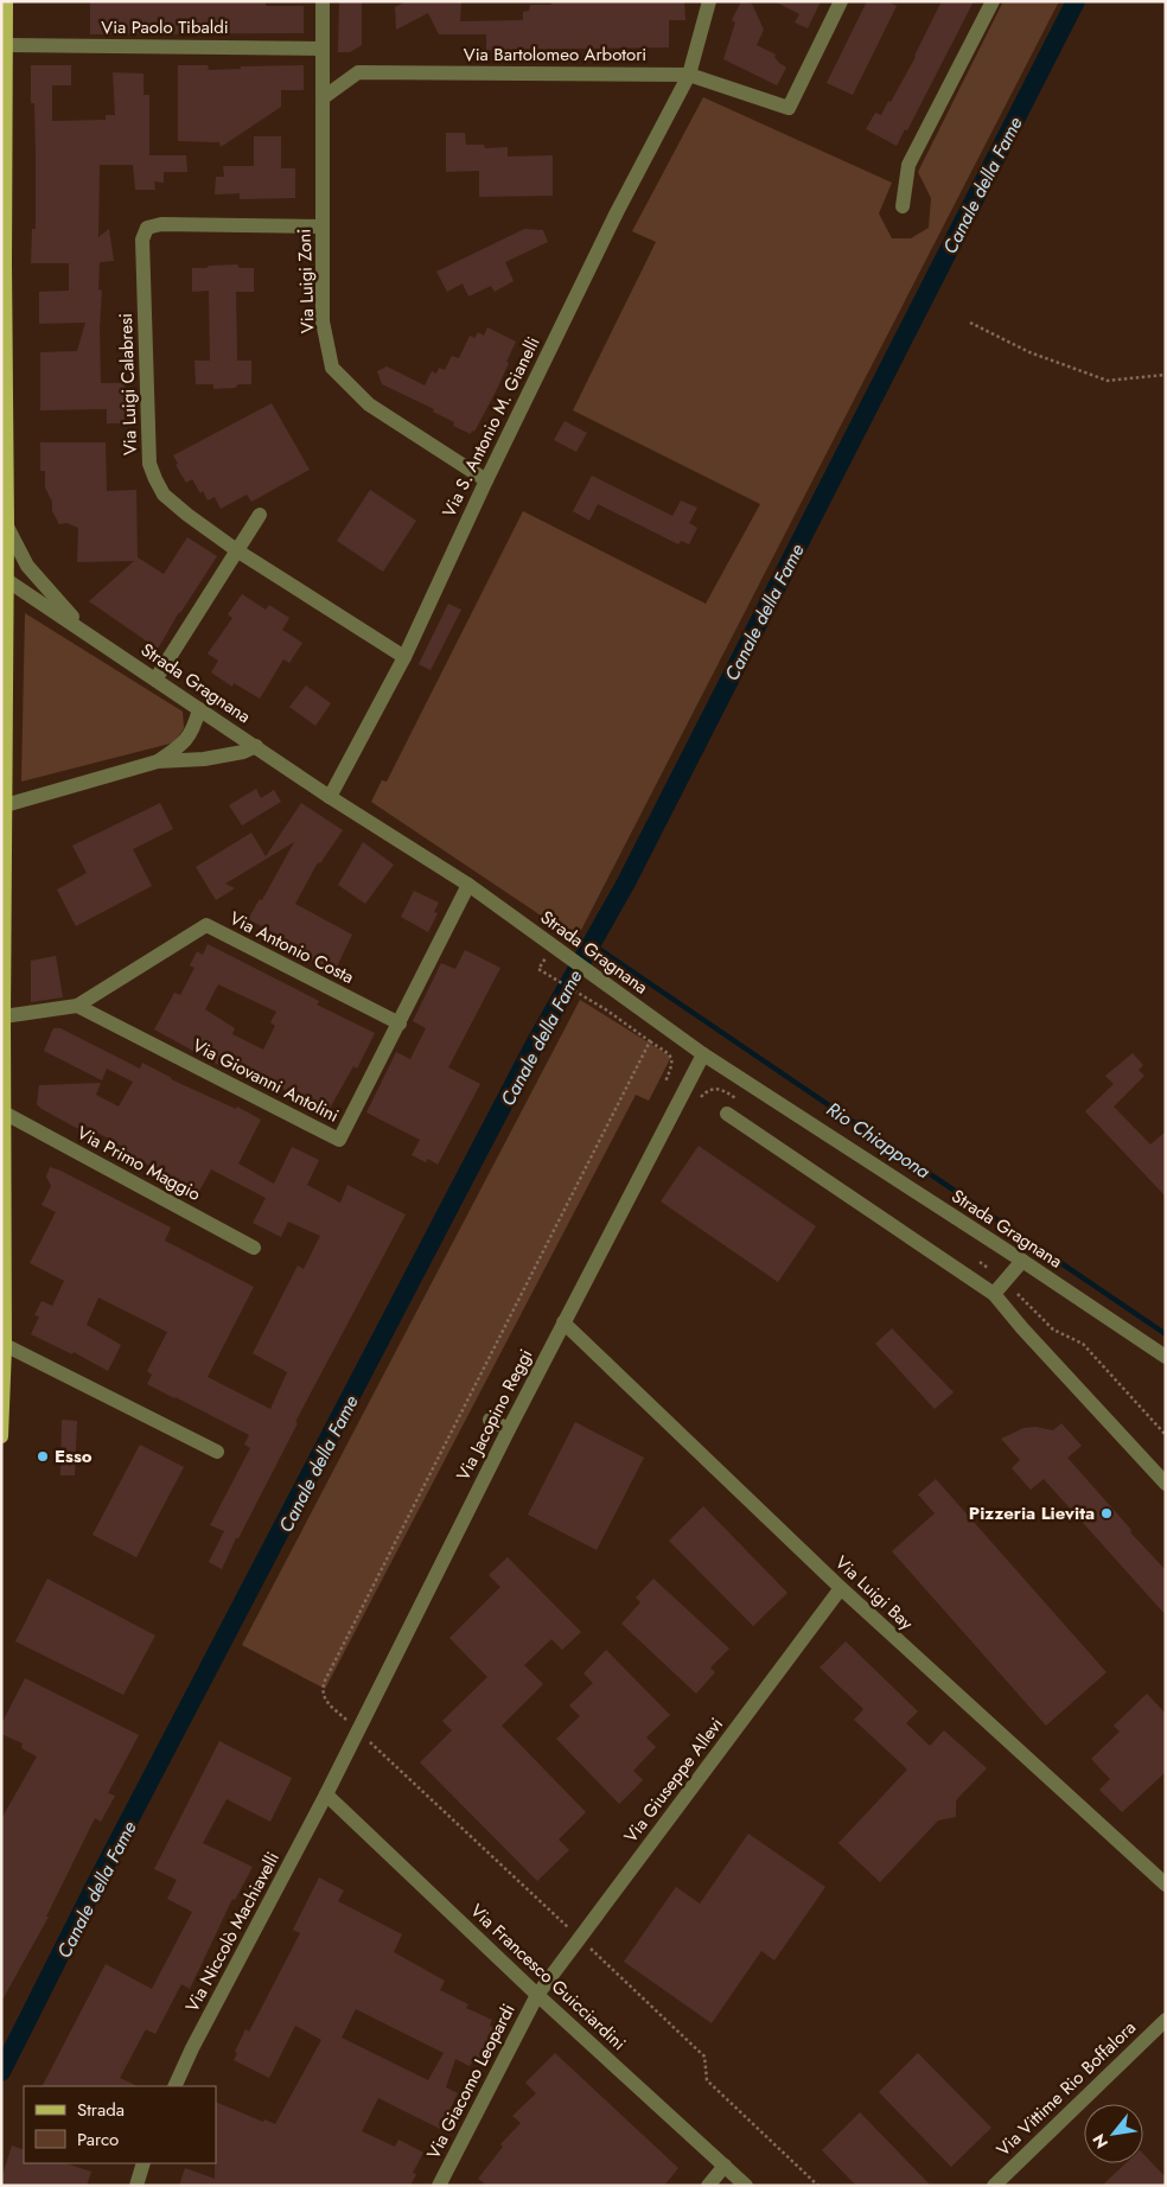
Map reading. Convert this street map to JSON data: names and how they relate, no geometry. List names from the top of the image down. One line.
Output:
{"streets":{"street":["Via Paolo Tibaldi","Via Bartolomeo Arbotori","Via Luigi Zoni","Via Luigi Calabresi","Via S. Antonio M. Gianelli","Strada Gragnana","Via Antonio Costa","Via Giovanni Antolini","Via Primo Maggio","Via Jacopino Reggi","Via Luigi Bay","Via Giuseppe Allevi","Via Niccolò Machiavelli","Via Francesco Guicciardini","Via Giacomo Leopardi","Via Vittime Rio Boffalora"]},"crossings":[["Via Paolo Tibaldi","Via Luigi Zoni"],["Via Bartolomeo Arbotori","Via Luigi Zoni"],["Via Bartolomeo Arbotori","Via S. Antonio M. Gianelli"],["Via Luigi Zoni","Via Luigi Calabresi"],["Via Luigi Zoni","Via S. Antonio M. Gianelli"],["Via Luigi Calabresi","Via S. Antonio M. Gianelli"],["Via S. Antonio M. Gianelli","Strada Gragnana"],["Strada Gragnana","Via Giovanni Antolini"],["Strada Gragnana","Via Jacopino Reggi"],["Via Antonio Costa","Via Giovanni Antolini"],["Via Jacopino Reggi","Via Luigi Bay"],["Via Jacopino Reggi","Via Niccolò Machiavelli"],["Via Jacopino Reggi","Via Francesco Guicciardini"],["Via Luigi Bay","Via Giuseppe Allevi"],["Via Giuseppe Allevi","Via Francesco Guicciardini"],["Via Giuseppe Allevi","Via Giacomo Leopardi"],["Via Niccolò Machiavelli","Via Francesco Guicciardini"],["Via Francesco Guicciardini","Via Giacomo Leopardi"]],"water":["Canale della Fame","Rio Chiappona"],"places":["Esso","Pizzeria Lievita"],"legend":["Strada","Parco"],"north":"bottom left"}
